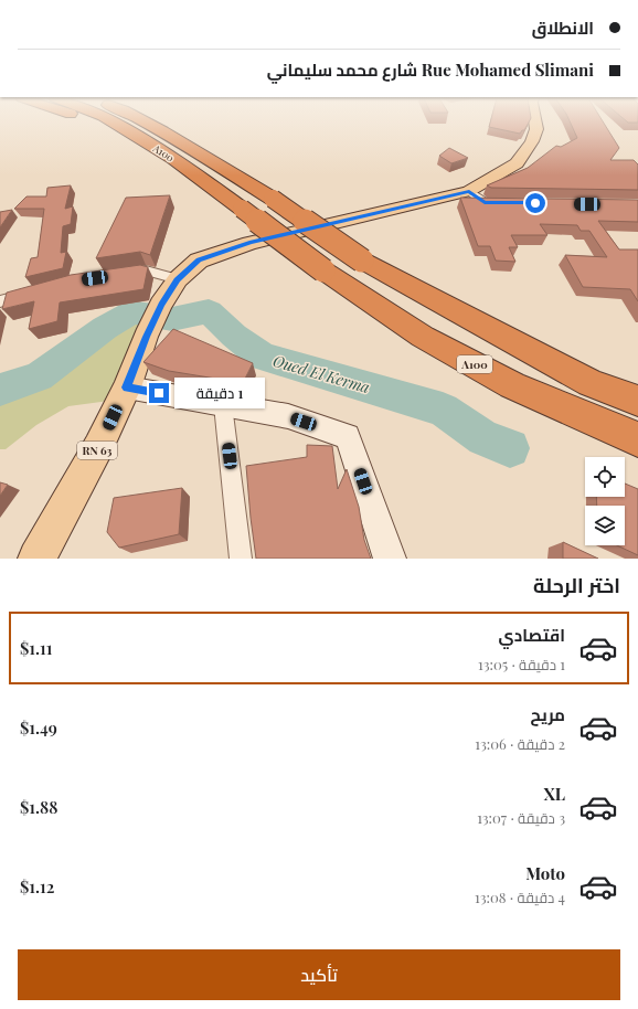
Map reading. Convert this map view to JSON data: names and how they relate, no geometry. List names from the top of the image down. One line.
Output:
{"streets":{"highway":["A100"],"main road":["RN 63"]},"water":["Oued El Kerma"],"page":{"banner":["الانطلاق","Rue Mohamed Slimani شارع محمد سليماني"],"bubble":"1 دقيقة","heading":"اختر الرحلة","list":[{"name":"اقتصادي","note":"1 دقيقة · 13:05","value":"$1.11"},{"name":"مريح","note":"2 دقيقة · 13:06","value":"$1.49"},{"name":"XL","note":"3 دقيقة · 13:07","value":"$1.88"},{"name":"Moto","note":"4 دقيقة · 13:08","value":"$1.12"}],"buttons":"تأكيد"}}
